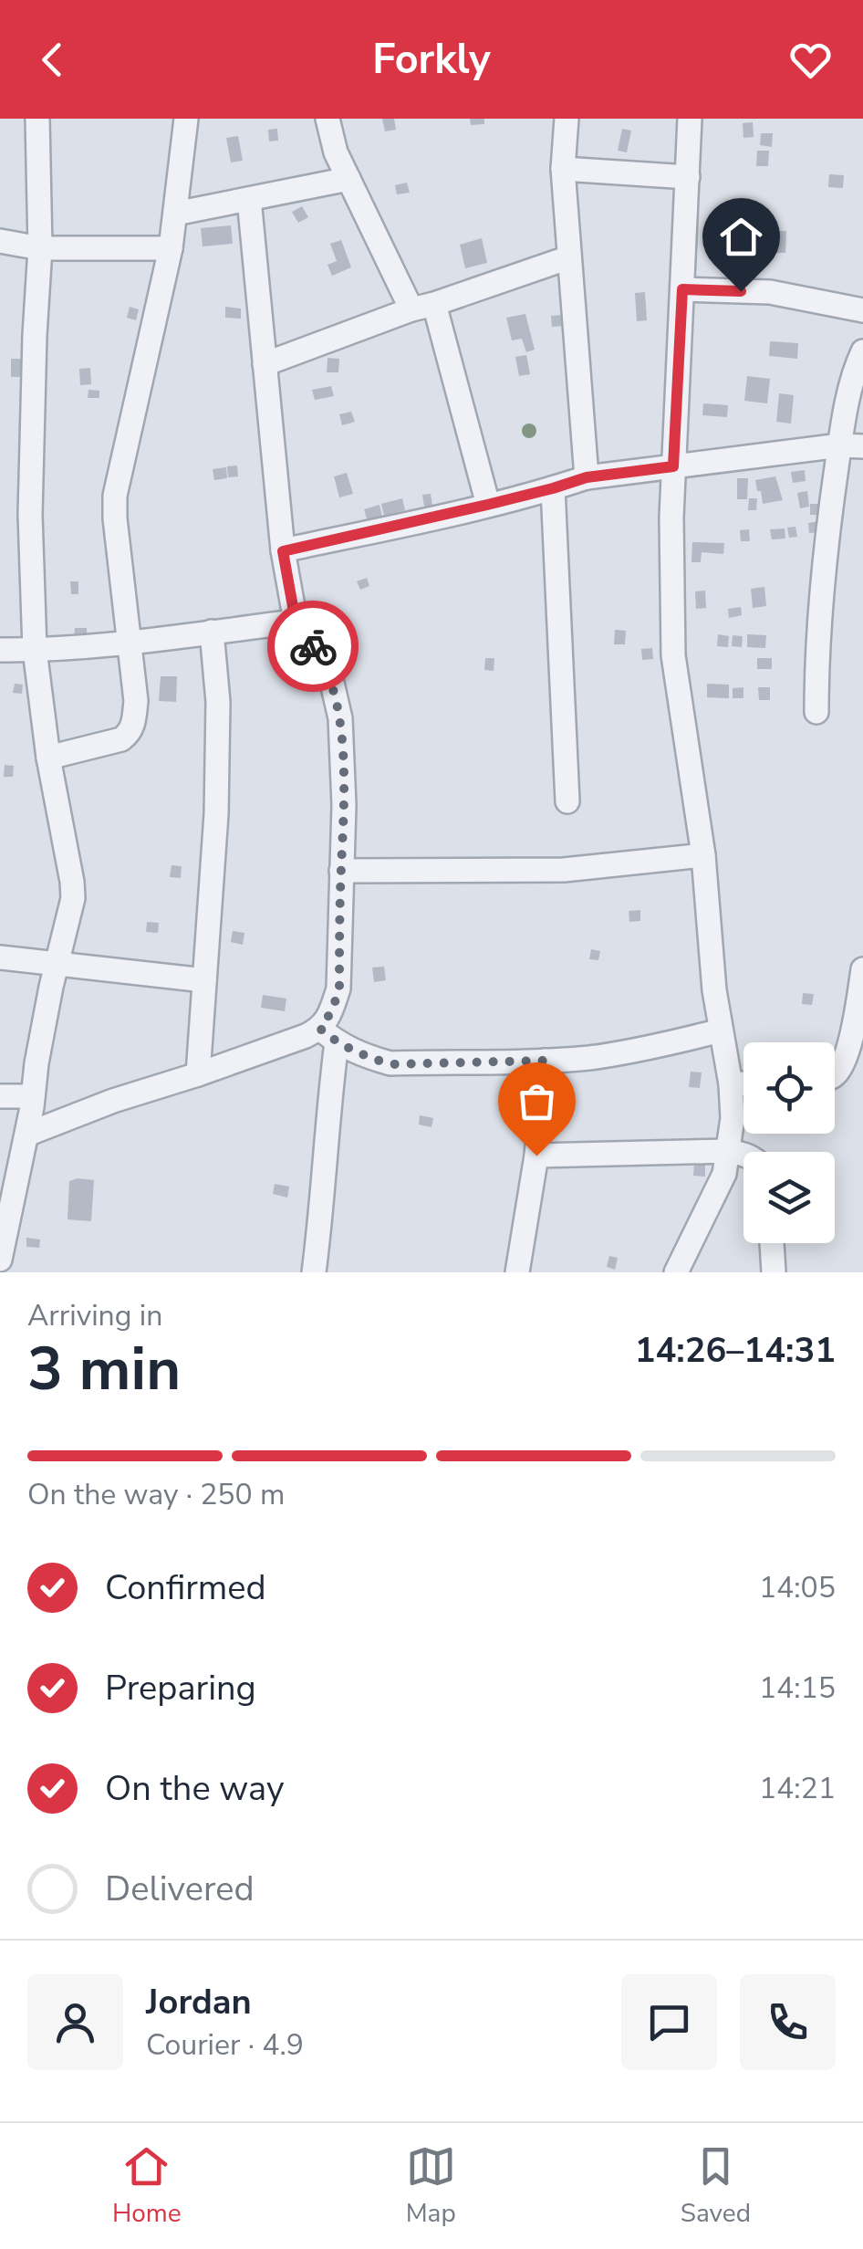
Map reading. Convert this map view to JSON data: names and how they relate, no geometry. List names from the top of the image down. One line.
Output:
{"page":{"header":"Forkly","heading":["3 min","Arriving in","14:26–14:31"],"panel":["Jordan","Courier · 4.9"],"bar":"On the way · 250 m","list":[["Confirmed","14:05"],["Preparing","14:15"],["On the way","14:21"],"Delivered"],"tabs":["Home","Map","Saved"]}}
